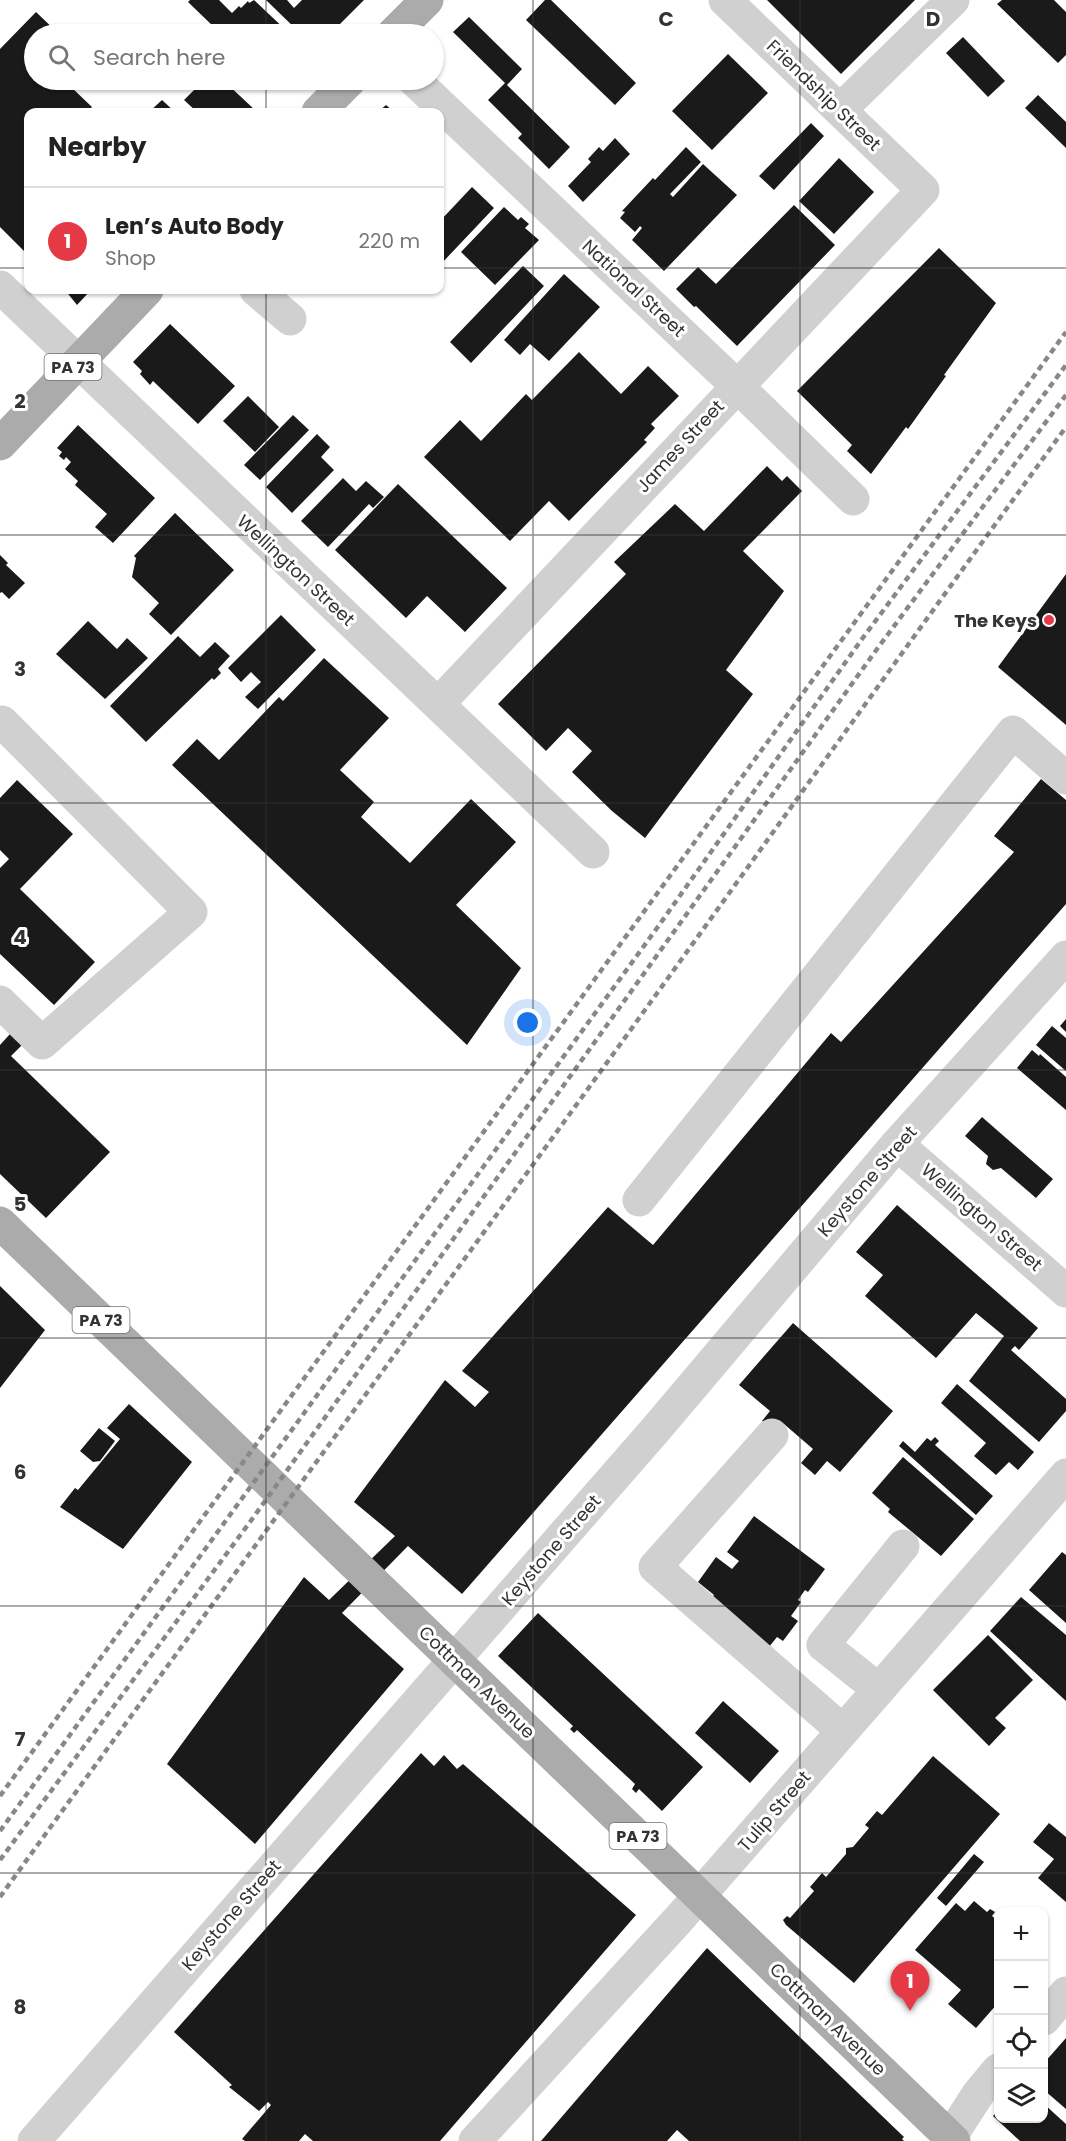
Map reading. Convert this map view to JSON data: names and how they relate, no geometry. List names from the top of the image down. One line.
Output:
{"streets":{"main road":["PA 73","Cottman Avenue"],"street":["Friendship Street","National Street","James Street","Wellington Street","Keystone Street","Tulip Street"]},"crossings":[["Friendship Street","James Street"],["National Street","James Street"],["PA 73","Wellington Street"],["James Street","Wellington Street"],["Wellington Street","Keystone Street"],["Keystone Street","Cottman Avenue"],["Cottman Avenue","Tulip Street"]],"places":["The Keys"],"page":{"search":"Search here","heading":"Nearby","list":[{"mark":"1","name":"Len’s Auto Body","note":"Shop","value":"220 m"}],"map_buttons":["+","−"],"pins":"1"},"grid":{"columns":["C","D"],"rows":["2","3","4","5","6","7","8"]}}
